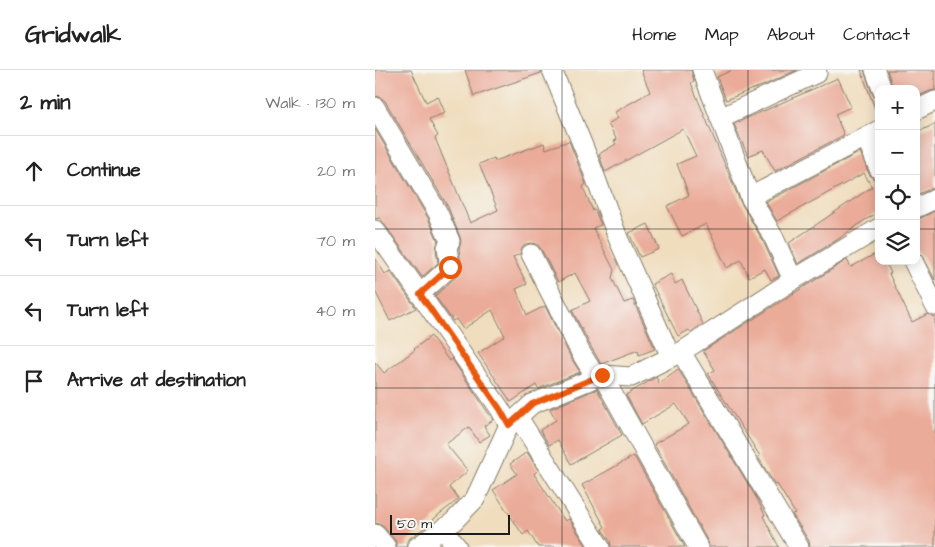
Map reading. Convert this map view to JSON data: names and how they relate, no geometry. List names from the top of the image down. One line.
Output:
{"scale_bar":"50 m","page":{"header":"Gridwalk","nav":["Home","Map","About","Contact"],"heading":["2 min","Walk · 130 m"],"map_buttons":["+","−"],"list":[["Continue","20 m"],["Turn left","70 m"],["Turn left","40 m"],"Arrive at destination"],"scale":"50 m"}}
